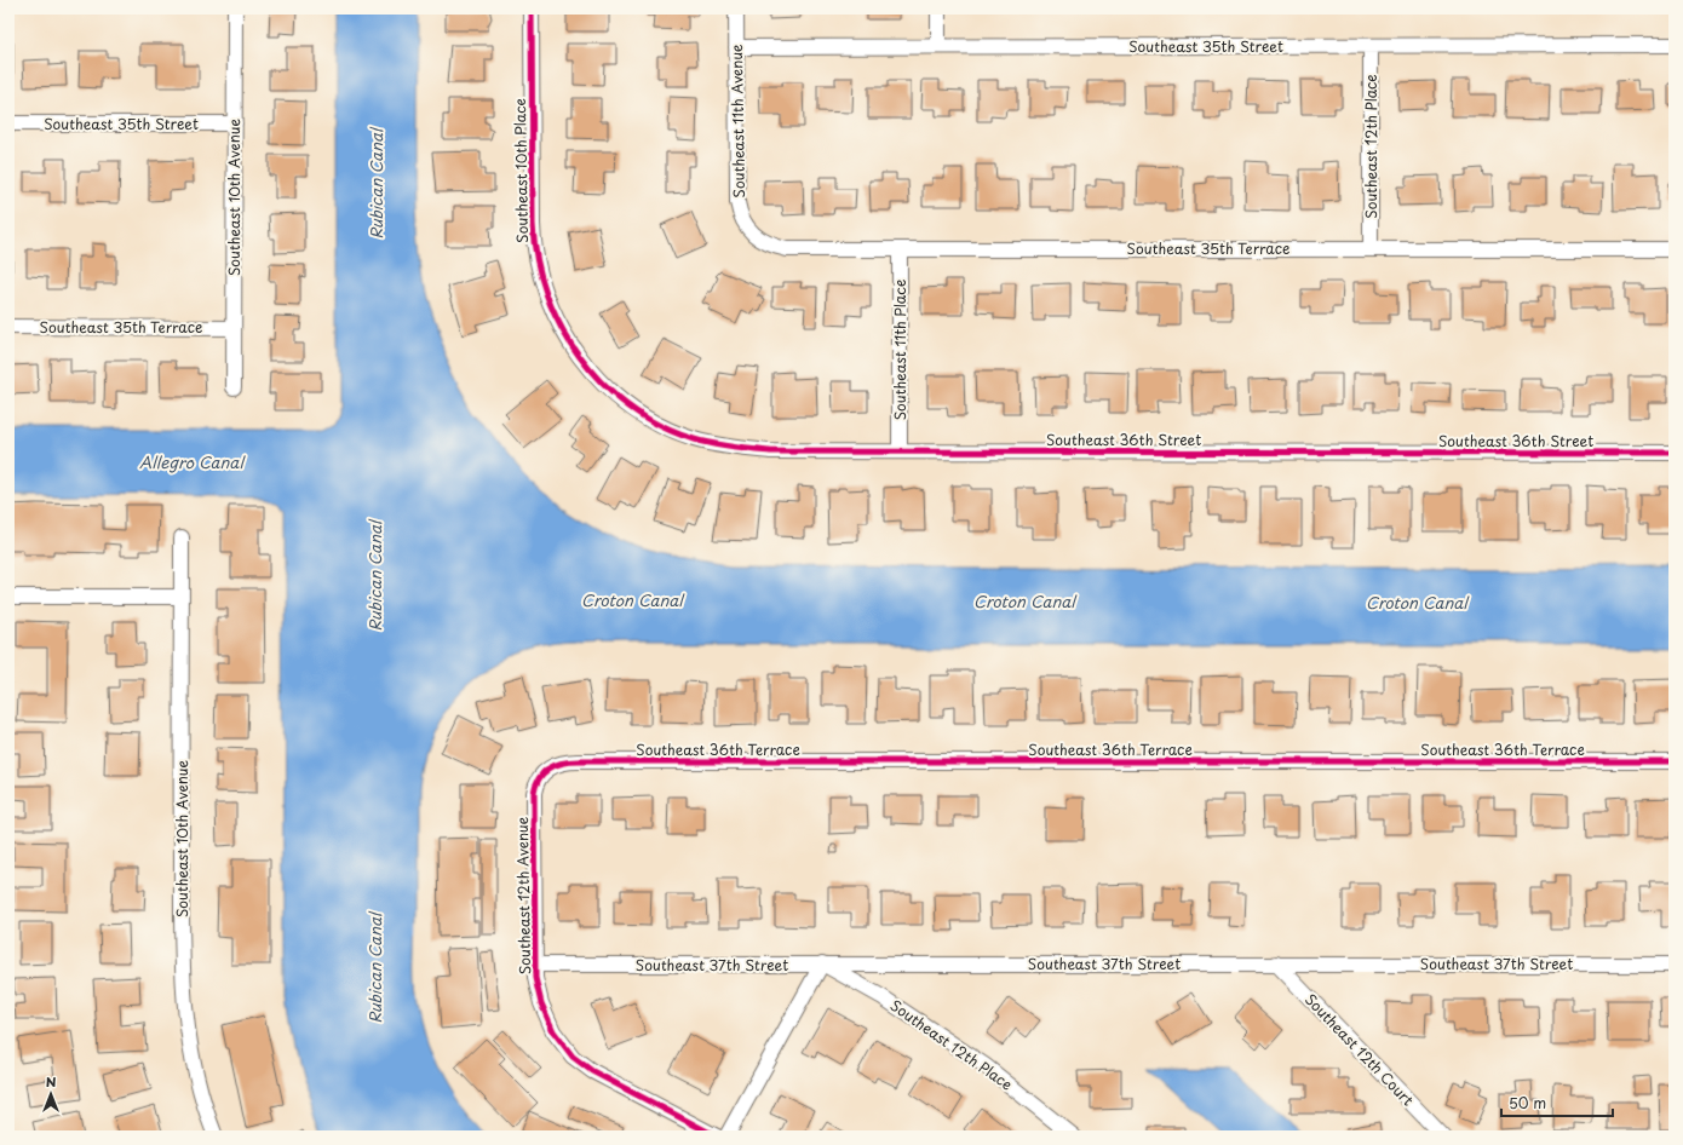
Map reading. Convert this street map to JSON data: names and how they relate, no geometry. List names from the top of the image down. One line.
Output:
{"streets":{"street":["Southeast 35th Street","Southeast 11th Avenue","Southeast 12th Place","Southeast 10th Place","Southeast 10th Avenue","Southeast 35th Terrace","Southeast 11th Place","Southeast 36th Street","Southeast 36th Terrace","Southeast 12th Avenue","Southeast 37th Street","Southeast 12th Court"]},"crossings":[["Southeast 35th Street","Southeast 11th Avenue"],["Southeast 35th Street","Southeast 12th Place"],["Southeast 35th Street","Southeast 10th Avenue"],["Southeast 11th Avenue","Southeast 35th Terrace"],["Southeast 12th Place","Southeast 35th Terrace"],["Southeast 12th Place","Southeast 37th Street"],["Southeast 10th Place","Southeast 36th Street"],["Southeast 10th Avenue","Southeast 35th Terrace"],["Southeast 35th Terrace","Southeast 11th Place"],["Southeast 11th Place","Southeast 36th Street"],["Southeast 36th Terrace","Southeast 12th Avenue"],["Southeast 12th Avenue","Southeast 37th Street"],["Southeast 37th Street","Southeast 12th Court"]],"water":["Rubican Canal","Allegro Canal","Croton Canal"],"scale_bar":"50 m","north":"top"}
